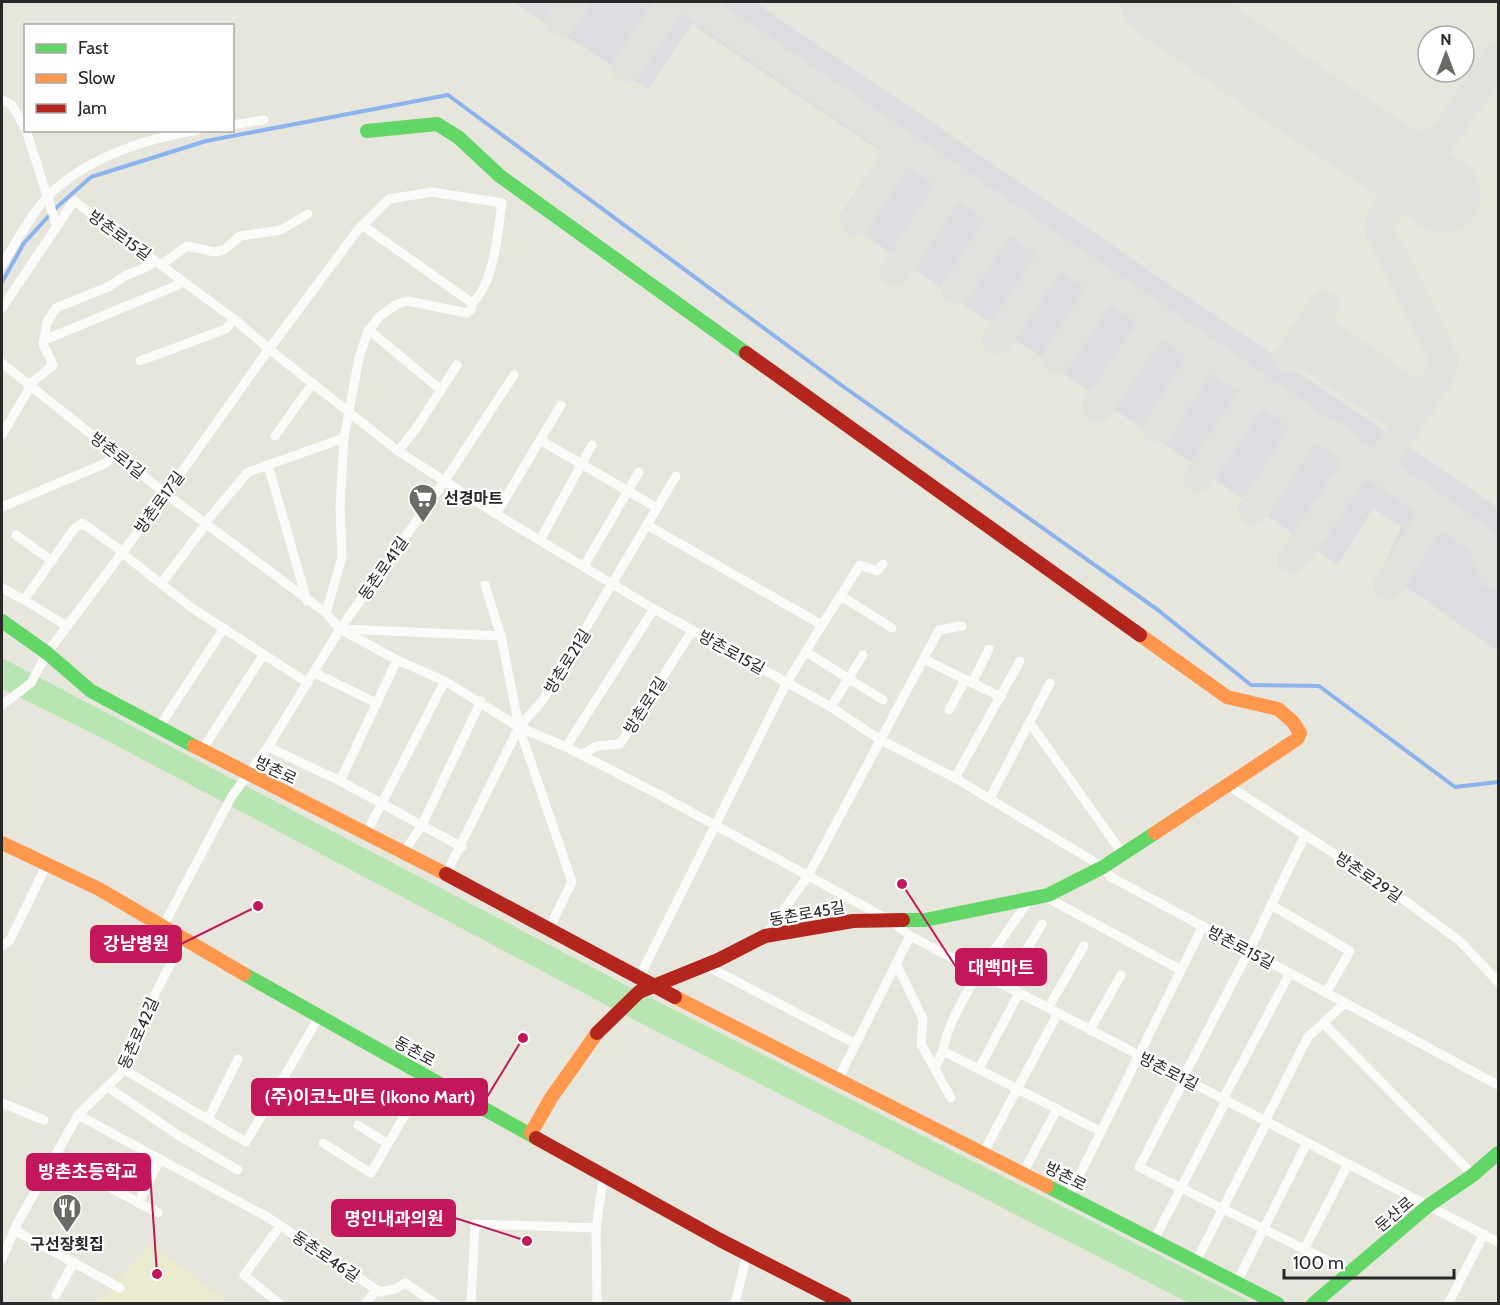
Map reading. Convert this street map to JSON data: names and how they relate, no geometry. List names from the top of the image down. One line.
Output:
{"streets":{"street":["방촌로15길","방촌로1길","방촌로17길","동촌로41길","방촌로21길","방촌로","방촌로29길","동촌로45길","동촌로42길","동촌로","둔산로","동촌로46길"]},"crossings":[["방촌로15길","방촌로1길"],["방촌로15길","방촌로17길"],["방촌로15길","동촌로41길"],["방촌로15길","방촌로21길"],["방촌로15길","동촌로45길"],["방촌로1길","방촌로17길"],["방촌로1길","동촌로41길"],["방촌로1길","방촌로21길"],["방촌로1길","동촌로45길"],["방촌로1길","둔산로"],["방촌로17길","방촌로"],["동촌로41길","방촌로"],["동촌로41길","동촌로"],["방촌로21길","방촌로"],["방촌로","동촌로45길"],["방촌로29길","동촌로45길"],["동촌로45길","동촌로"],["동촌로42길","동촌로"]],"places":{"supermarket":["선경마트"],"other":["대백마트","강남병원","(주)이코노마트 (Ikono Mart)","명인내과의원","방촌초등학교"],"restaurant":["구선장횟집"]},"legend":["Fast","Slow","Jam"],"scale_bar":"100 m","north":"top"}
